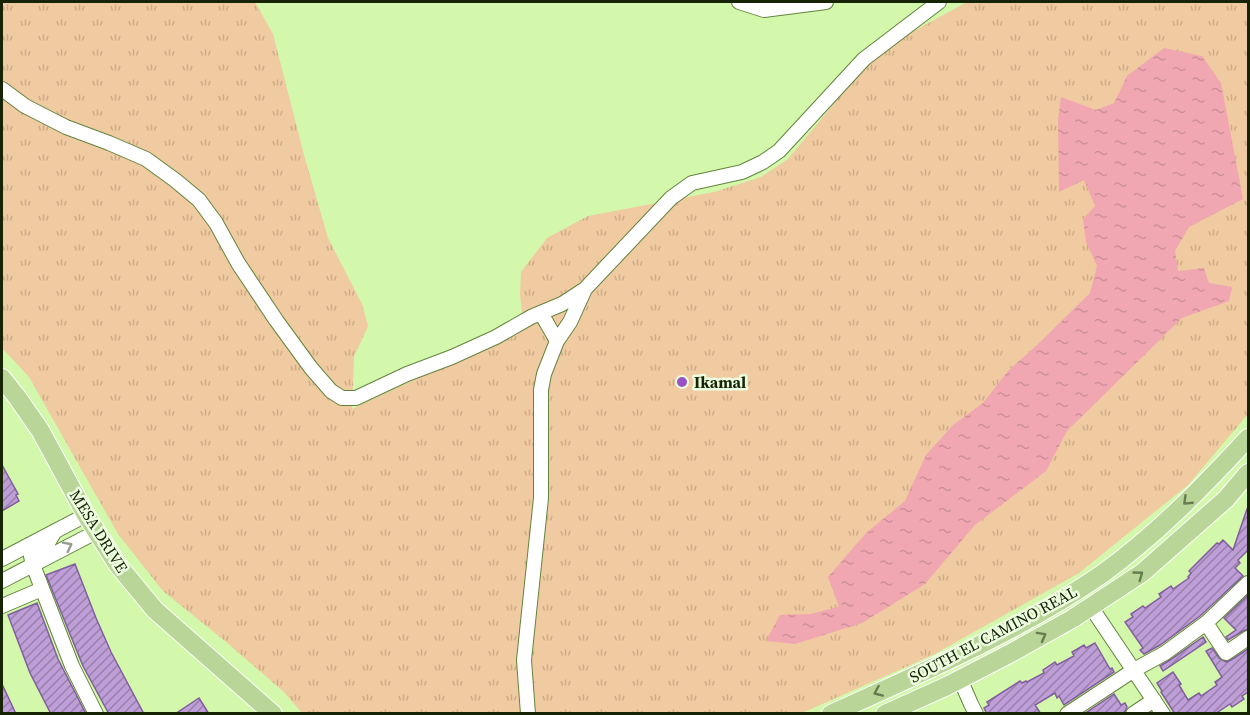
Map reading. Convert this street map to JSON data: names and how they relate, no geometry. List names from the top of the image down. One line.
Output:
{"streets":{"main road":["MESA DRIVE","SOUTH EL CAMINO REAL"]},"places":["Ikamal"]}
